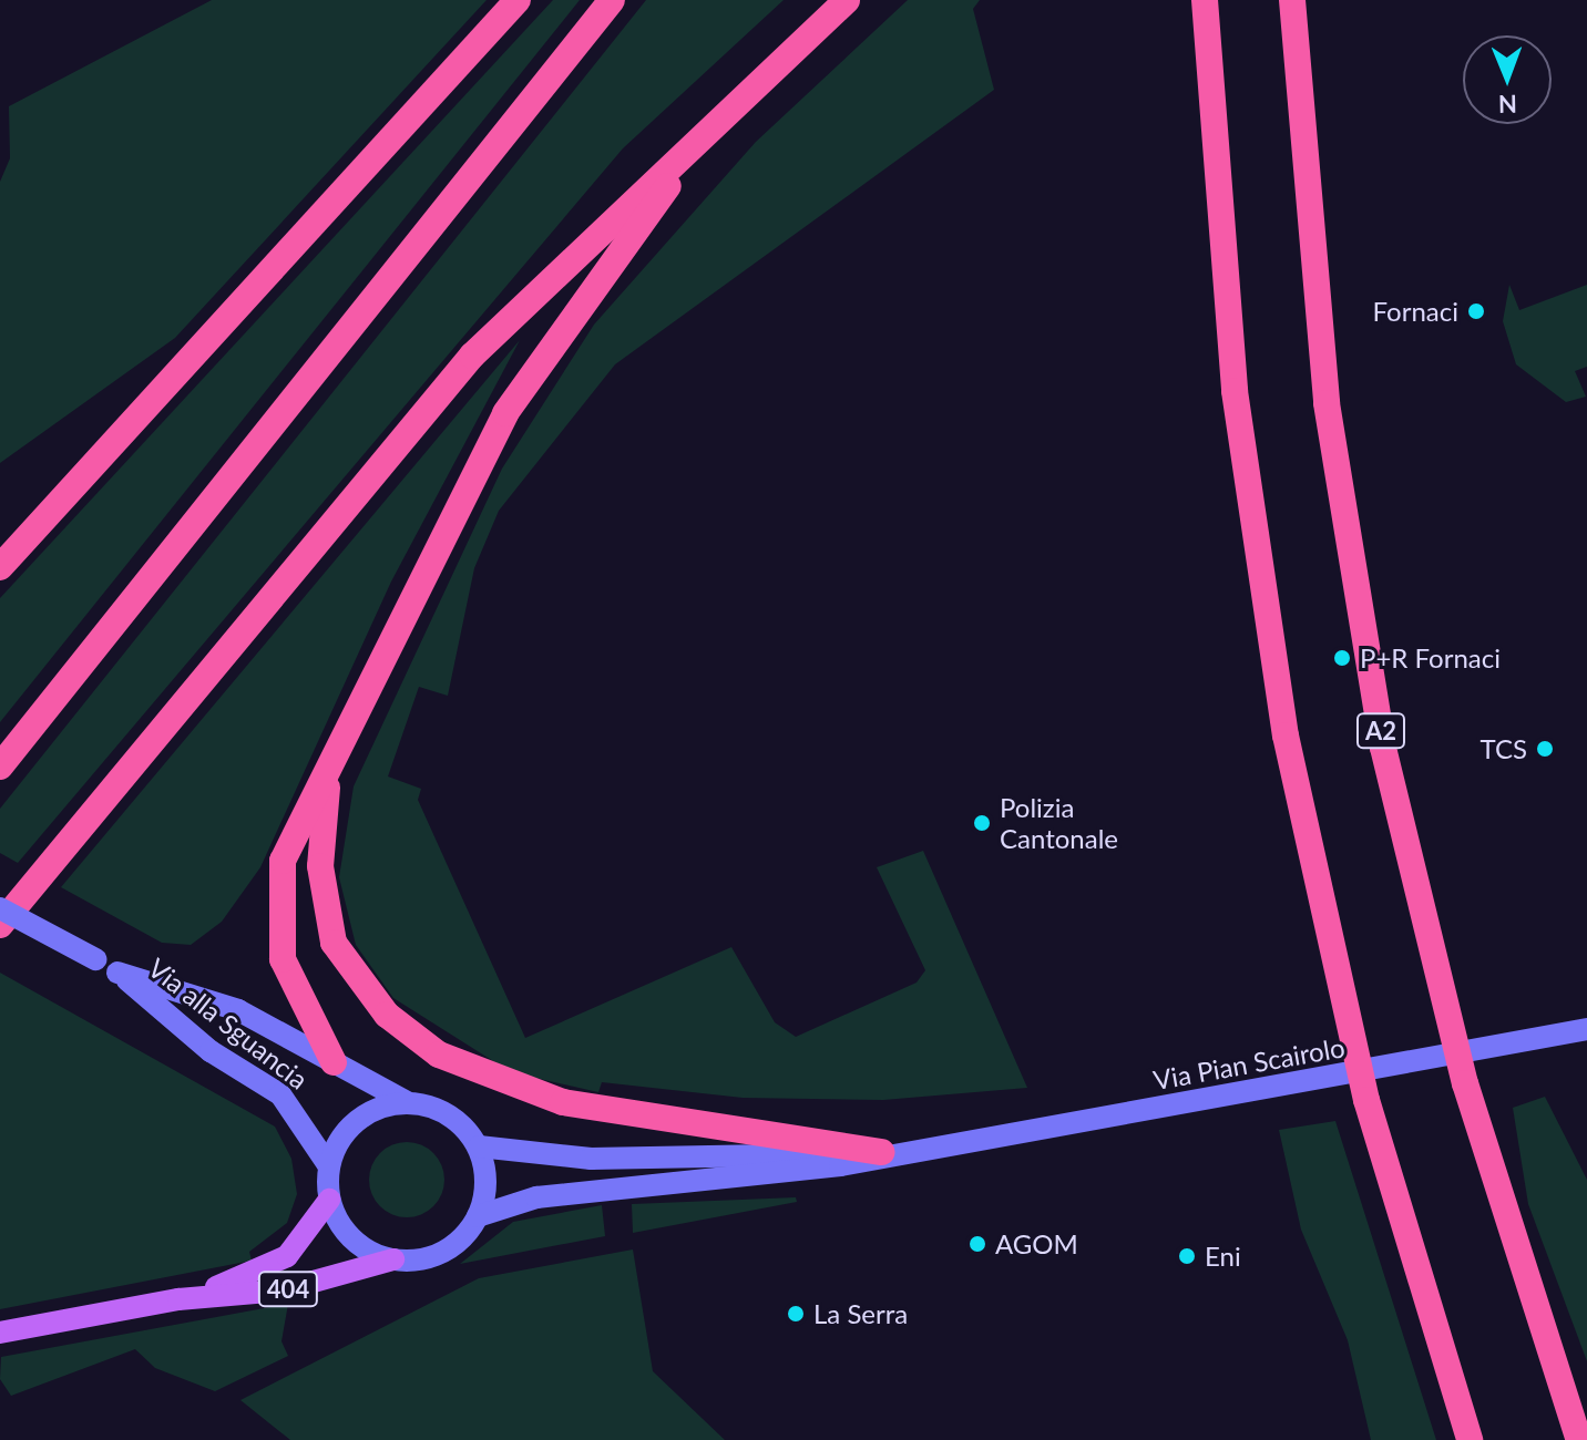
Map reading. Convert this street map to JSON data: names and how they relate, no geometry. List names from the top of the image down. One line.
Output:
{"streets":{"highway":["A2"],"main road":["Via alla Sguancia","Via Pian Scairolo","404"]},"crossings":[["Via alla Sguancia","Via Pian Scairolo"],["Via alla Sguancia","404"],["Via Pian Scairolo","404"]],"places":["Fornaci","P+R Fornaci","TCS","Polizia Cantonale","AGOM","Eni","La Serra"],"north":"bottom"}
